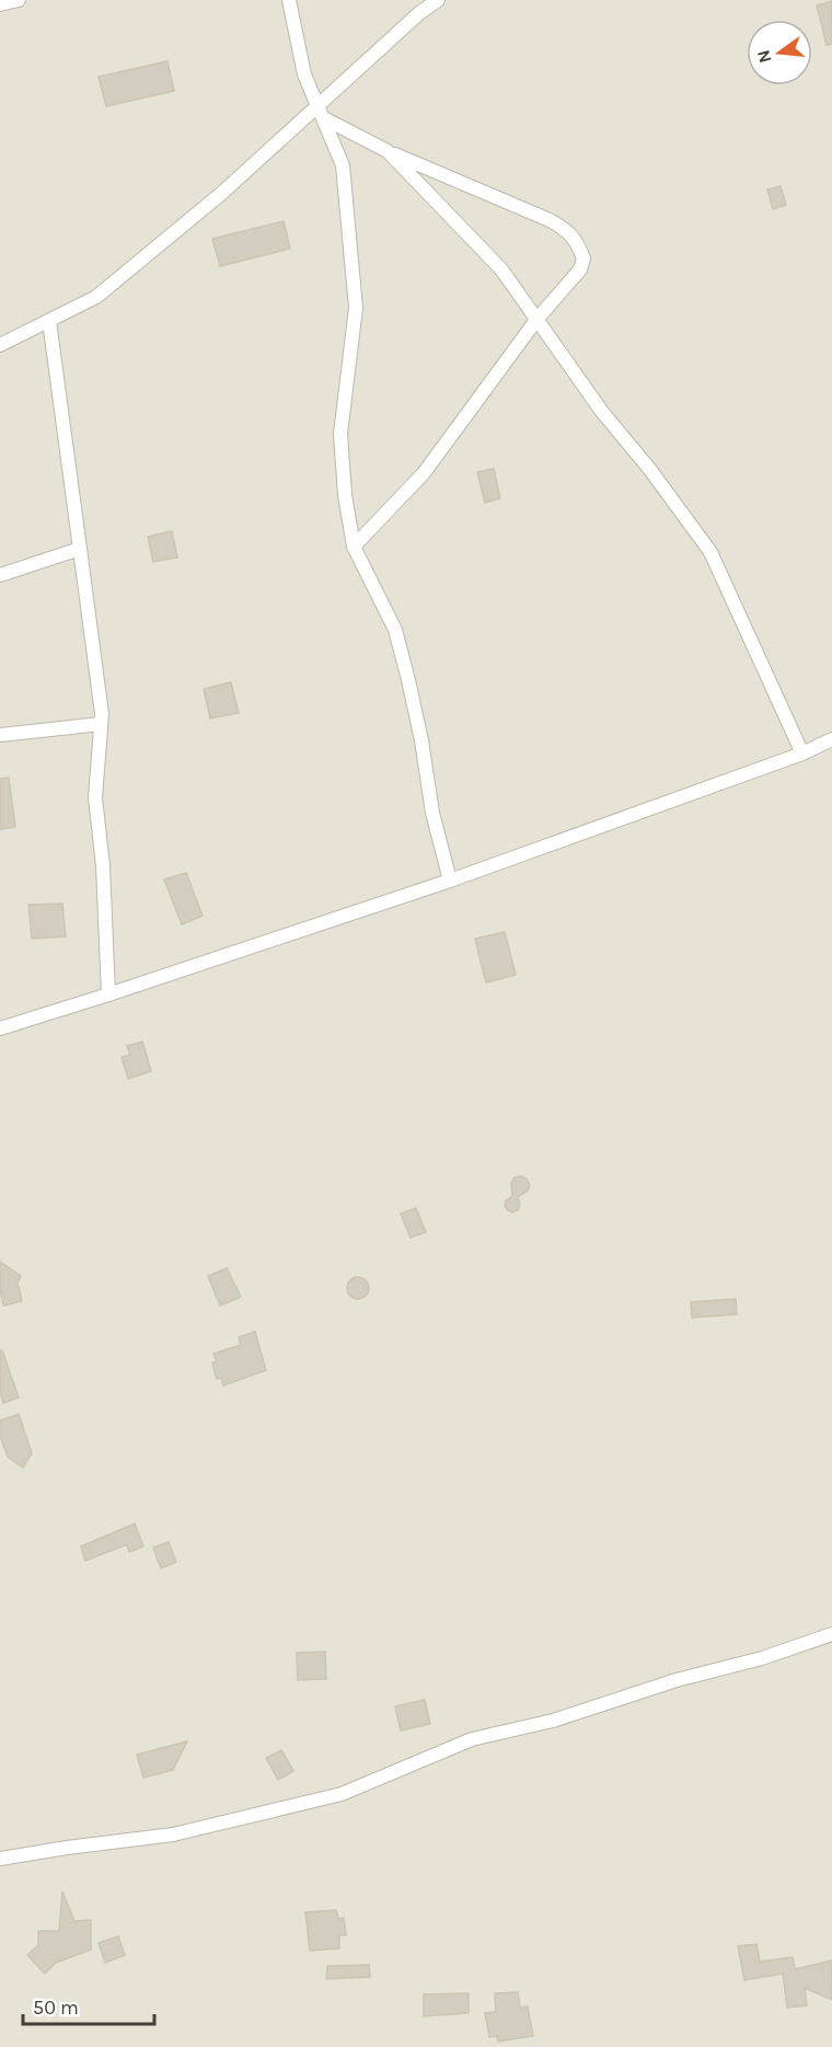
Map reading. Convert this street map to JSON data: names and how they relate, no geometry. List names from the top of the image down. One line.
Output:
{"scale_bar":"50 m","north":"left"}
